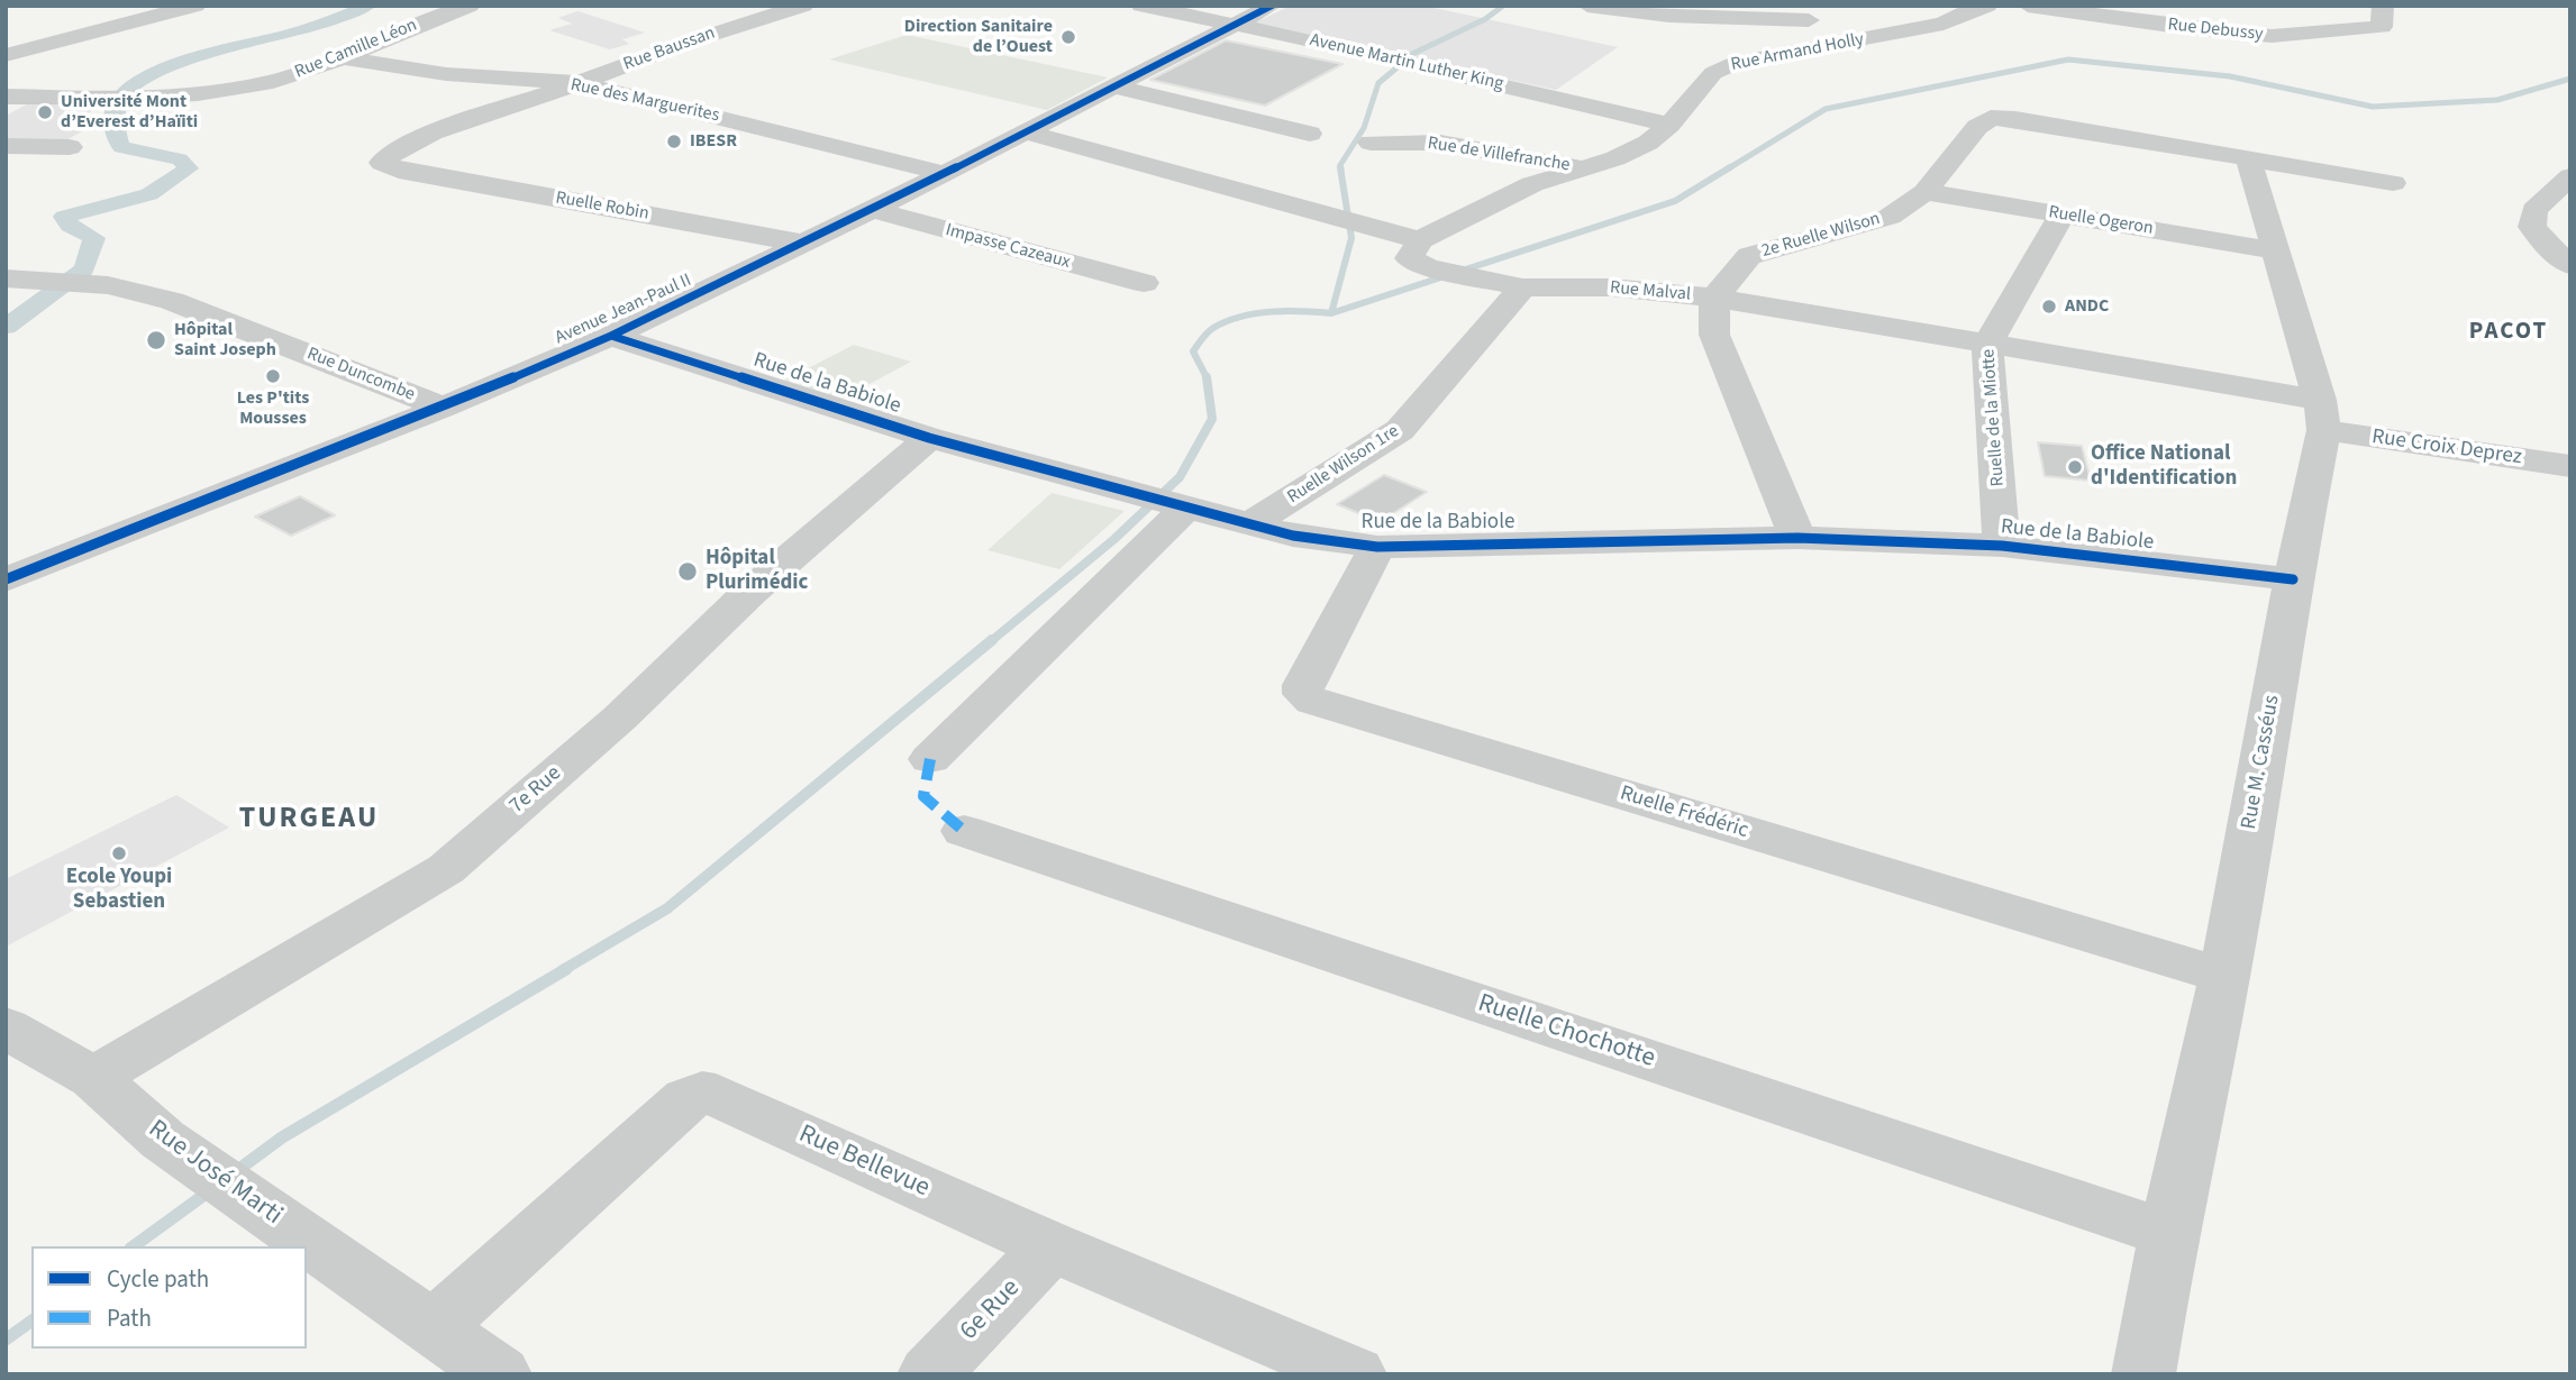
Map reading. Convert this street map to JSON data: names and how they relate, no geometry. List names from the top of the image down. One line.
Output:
{"streets":{"street":["Rue Debussy","Rue Camille Léon","Rue Baussan","Rue Armand Holly","Avenue Martin Luther King","Rue des Marguerites","Rue de Villefranche","Ruelle Robin","Ruelle Ogeron","2e Ruelle Wilson","Impasse Cazeaux","Rue Malval","Avenue Jean-Paul II","Rue Duncombe","Rue de la Babiole","Ruelle de la Miotte","Rue Croix Deprez","Ruelle Wilson 1re","Rue M. Casséus","7e Rue","Ruelle Frédéric","Ruelle Chochotte","Rue Bellevue","Rue José Marti","6e Rue"]},"crossings":[["Rue Camille Léon","Rue des Marguerites"],["Rue Baussan","Rue des Marguerites"],["Rue Baussan","Ruelle Robin"],["Rue Armand Holly","Avenue Martin Luther King"],["Rue Armand Holly","Rue de Villefranche"],["Rue Armand Holly","Rue Malval"],["Avenue Martin Luther King","Avenue Jean-Paul II"],["Rue des Marguerites","Avenue Jean-Paul II"],["Ruelle Robin","Avenue Jean-Paul II"],["Ruelle Ogeron","2e Ruelle Wilson"],["Ruelle Ogeron","Ruelle de la Miotte"],["Ruelle Ogeron","Rue M. Casséus"],["2e Ruelle Wilson","Rue Malval"],["2e Ruelle Wilson","Rue M. Casséus"],["Impasse Cazeaux","Avenue Jean-Paul II"],["Rue Malval","Avenue Jean-Paul II"],["Rue Malval","Ruelle de la Miotte"],["Rue Malval","Rue Croix Deprez"],["Rue Malval","Ruelle Wilson 1re"],["Rue Malval","Rue M. Casséus"],["Avenue Jean-Paul II","Rue Duncombe"],["Avenue Jean-Paul II","Rue de la Babiole"],["Rue de la Babiole","Ruelle de la Miotte"],["Rue de la Babiole","Ruelle Wilson 1re"],["Rue de la Babiole","Rue M. Casséus"],["Rue de la Babiole","7e Rue"],["Rue de la Babiole","Ruelle Frédéric"],["Rue Croix Deprez","Rue M. Casséus"],["Rue M. Casséus","Ruelle Frédéric"],["Rue M. Casséus","Ruelle Chochotte"],["7e Rue","Rue José Marti"],["Rue Bellevue","Rue José Marti"],["Rue Bellevue","6e Rue"]],"districts":["PACOT","TURGEAU"],"places":["Direction Sanitaire de l’Ouest","Université Mont d’Everest d’Haïiti","IBESR","ANDC","Hôpital Saint Joseph","Les P'tits Mousses","Office National d'Identification","Hôpital Plurimédic","Ecole Youpi Sebastien"],"legend":["Cycle path","Path"]}
